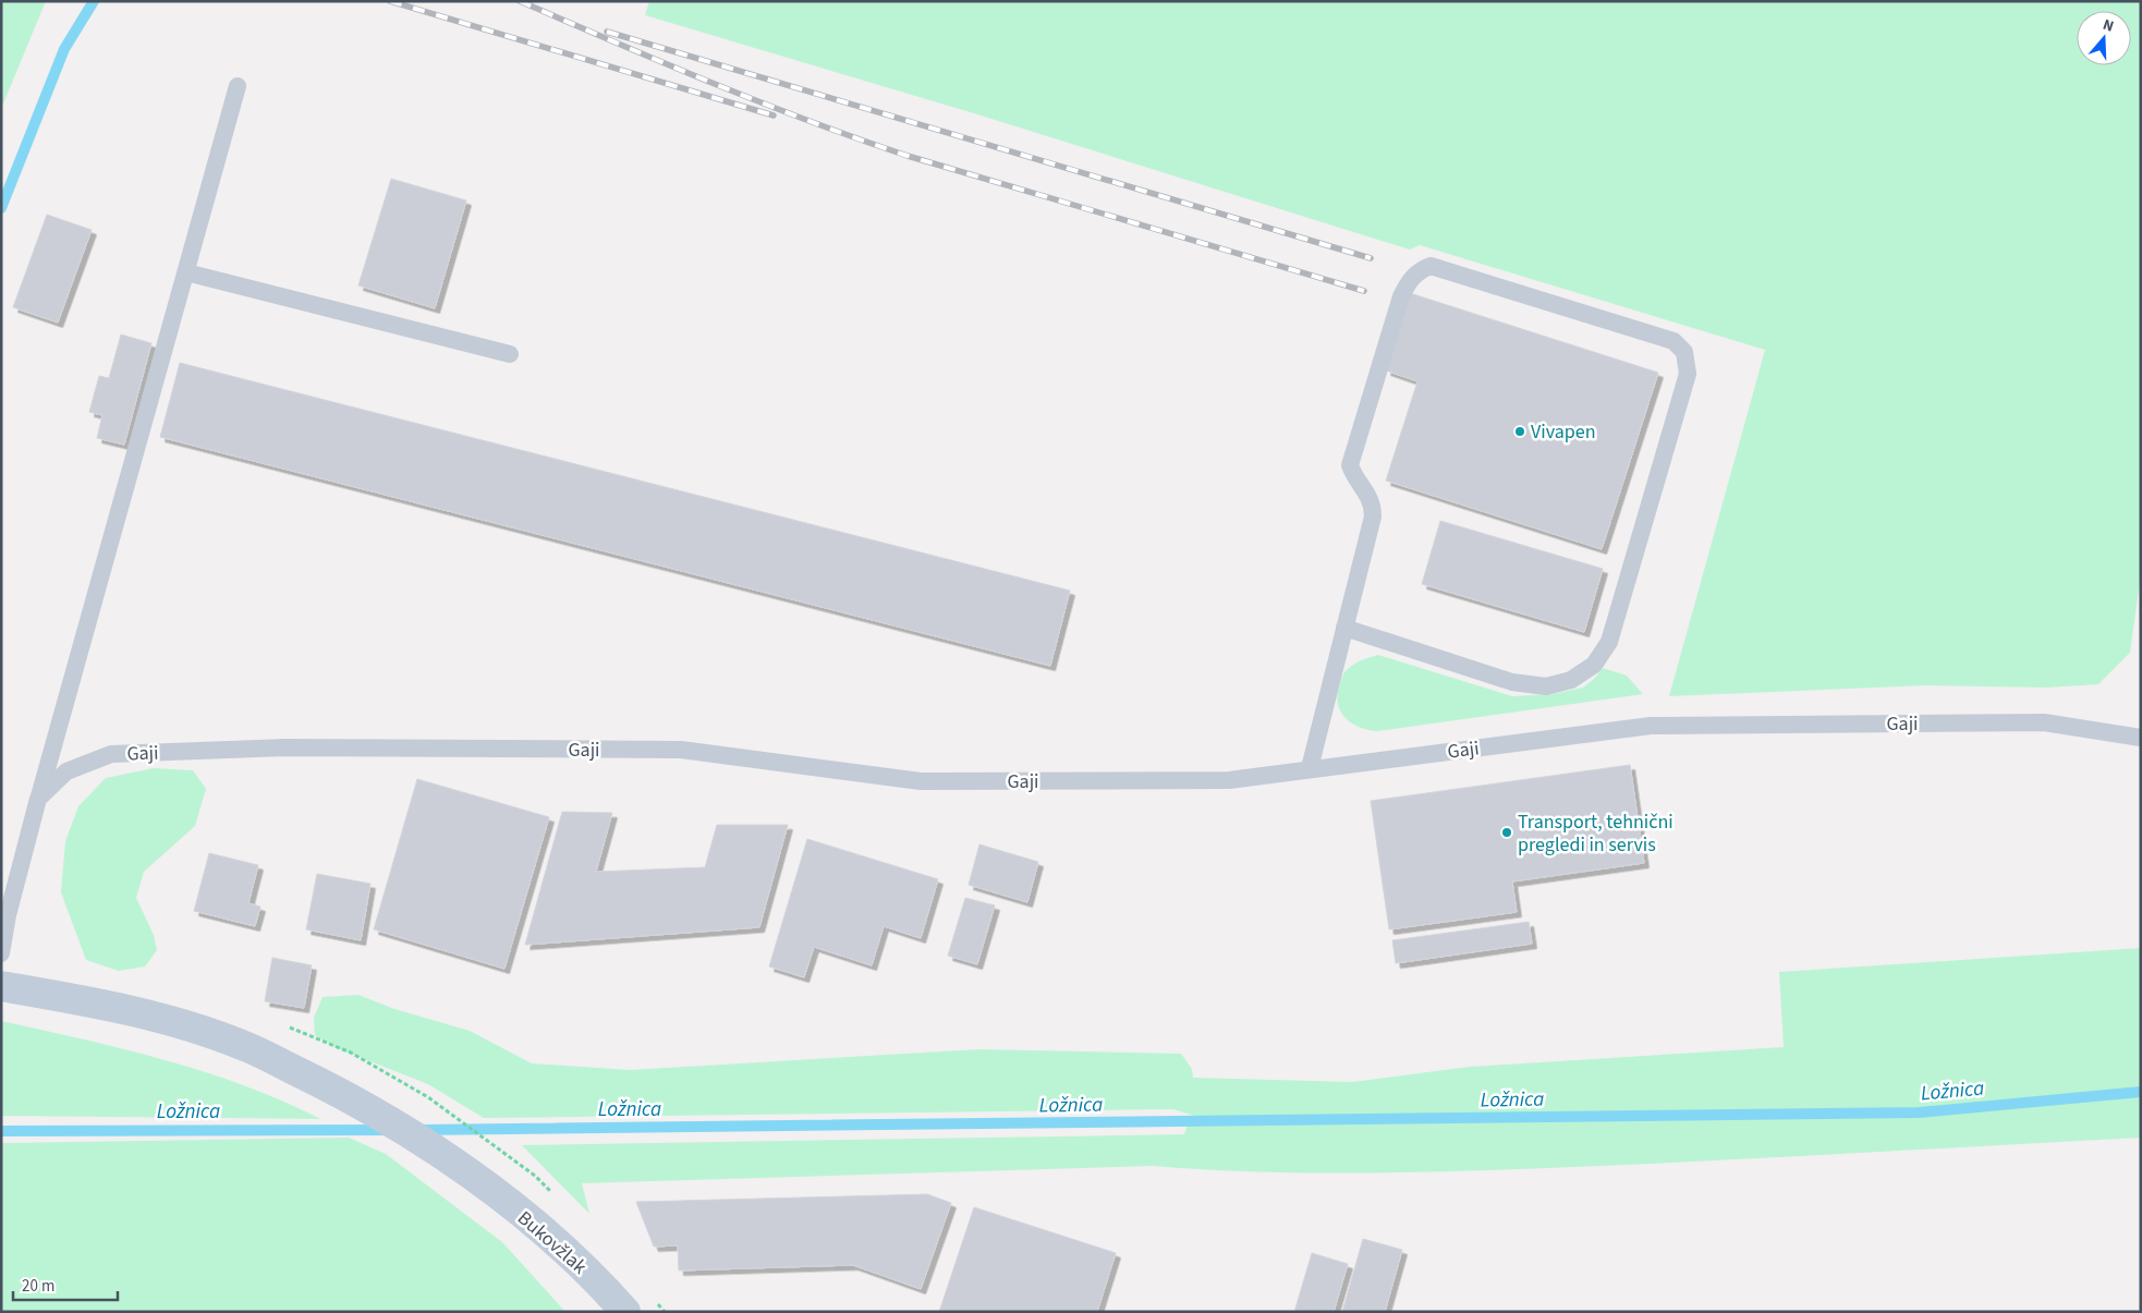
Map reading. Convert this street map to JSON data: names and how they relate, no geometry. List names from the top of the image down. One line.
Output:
{"streets":{"street":["Bukovžlak"],"lane":["Gaji"]},"water":["Ložnica"],"places":["Vivapen","Transport, tehnični pregledi in servis"],"scale_bar":"20 m","north":"top"}
